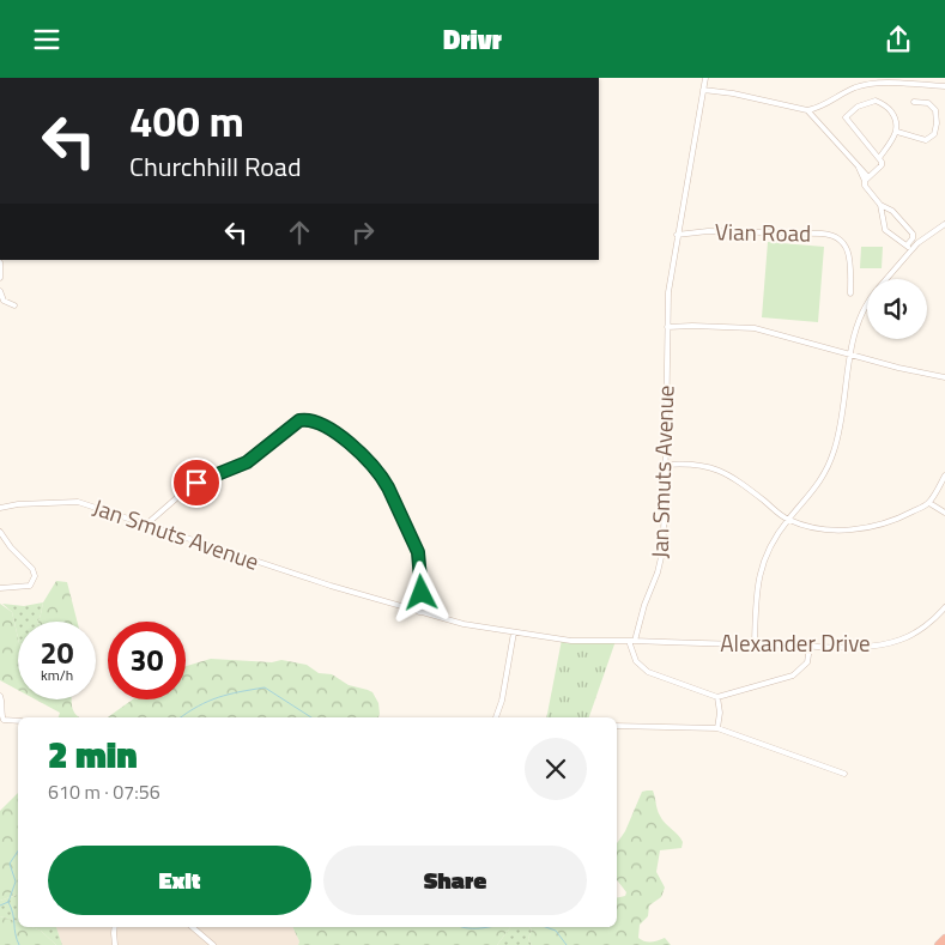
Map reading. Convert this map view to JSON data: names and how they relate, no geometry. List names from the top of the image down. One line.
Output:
{"streets":{"street":["Vian Road","Jan Smuts Avenue","Alexander Drive"]},"crossings":[["Vian Road","Jan Smuts Avenue"],["Jan Smuts Avenue","Alexander Drive"]],"page":{"header":"Drivr","turn":["400 m","Churchhill Road"],"speed":"20 km/h","limit":"30","heading":["2 min","610 m · 07:56"],"buttons":["Exit","Share"]}}
